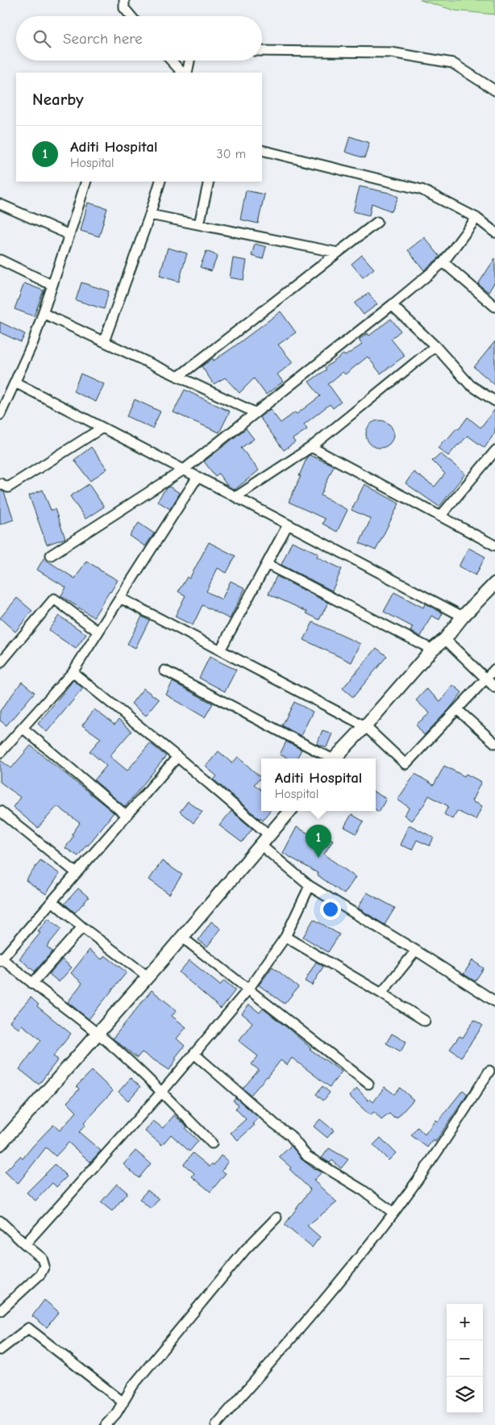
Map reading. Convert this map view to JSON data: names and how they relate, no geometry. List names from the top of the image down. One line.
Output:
{"page":{"search":"Search here","heading":"Nearby","list":[{"mark":"1","name":"Aditi Hospital","note":"Hospital","value":"30 m"}],"popup":["Aditi Hospital","Hospital"],"pins":"1","map_buttons":["+","−"]}}
